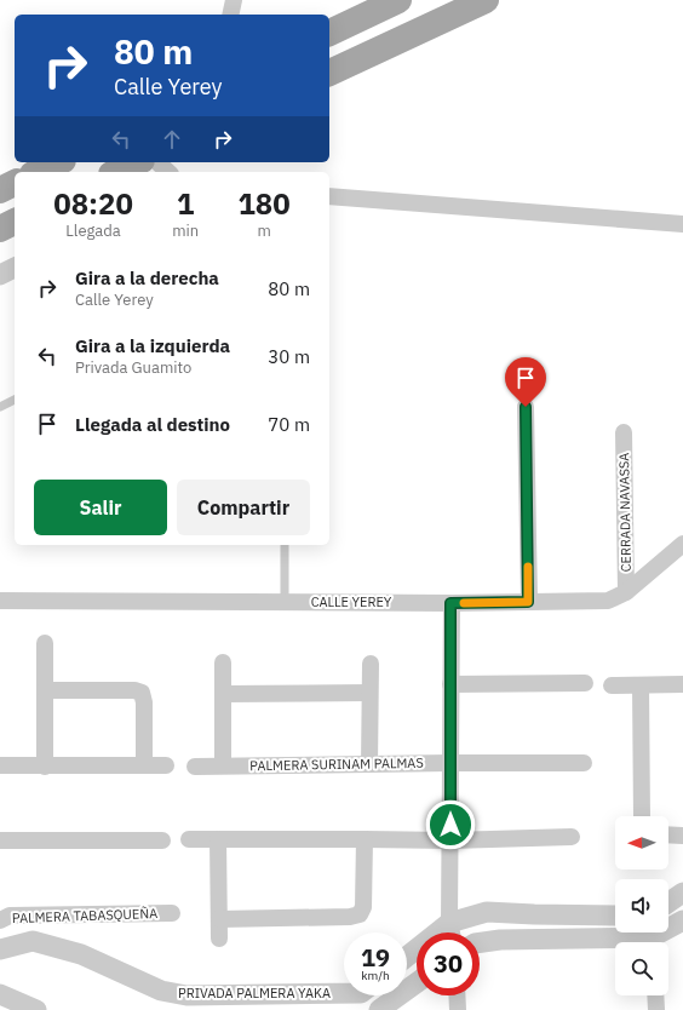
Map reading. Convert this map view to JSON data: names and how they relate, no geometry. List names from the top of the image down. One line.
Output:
{"streets":{"street":["CERRADA NAVASSA","CALLE YEREY","PALMERA SURINAM PALMAS","PALMERA TABASQUEÑA","PRIVADA PALMERA YAKA"]},"crossings":[["CERRADA NAVASSA","CALLE YEREY"]],"north":"left","page":{"turn":["80 m","Calle Yerey"],"eta":["08:20","Llegada","1","min","180","m"],"list":[{"name":"Gira a la derecha","note":"Calle Yerey","value":"80 m"},{"name":"Gira a la izquierda","note":"Privada Guamito","value":"30 m"},{"name":"Llegada al destino","value":"70 m"}],"buttons":["Salir","Compartir"],"speed":"19 km/h","limit":"30"}}
